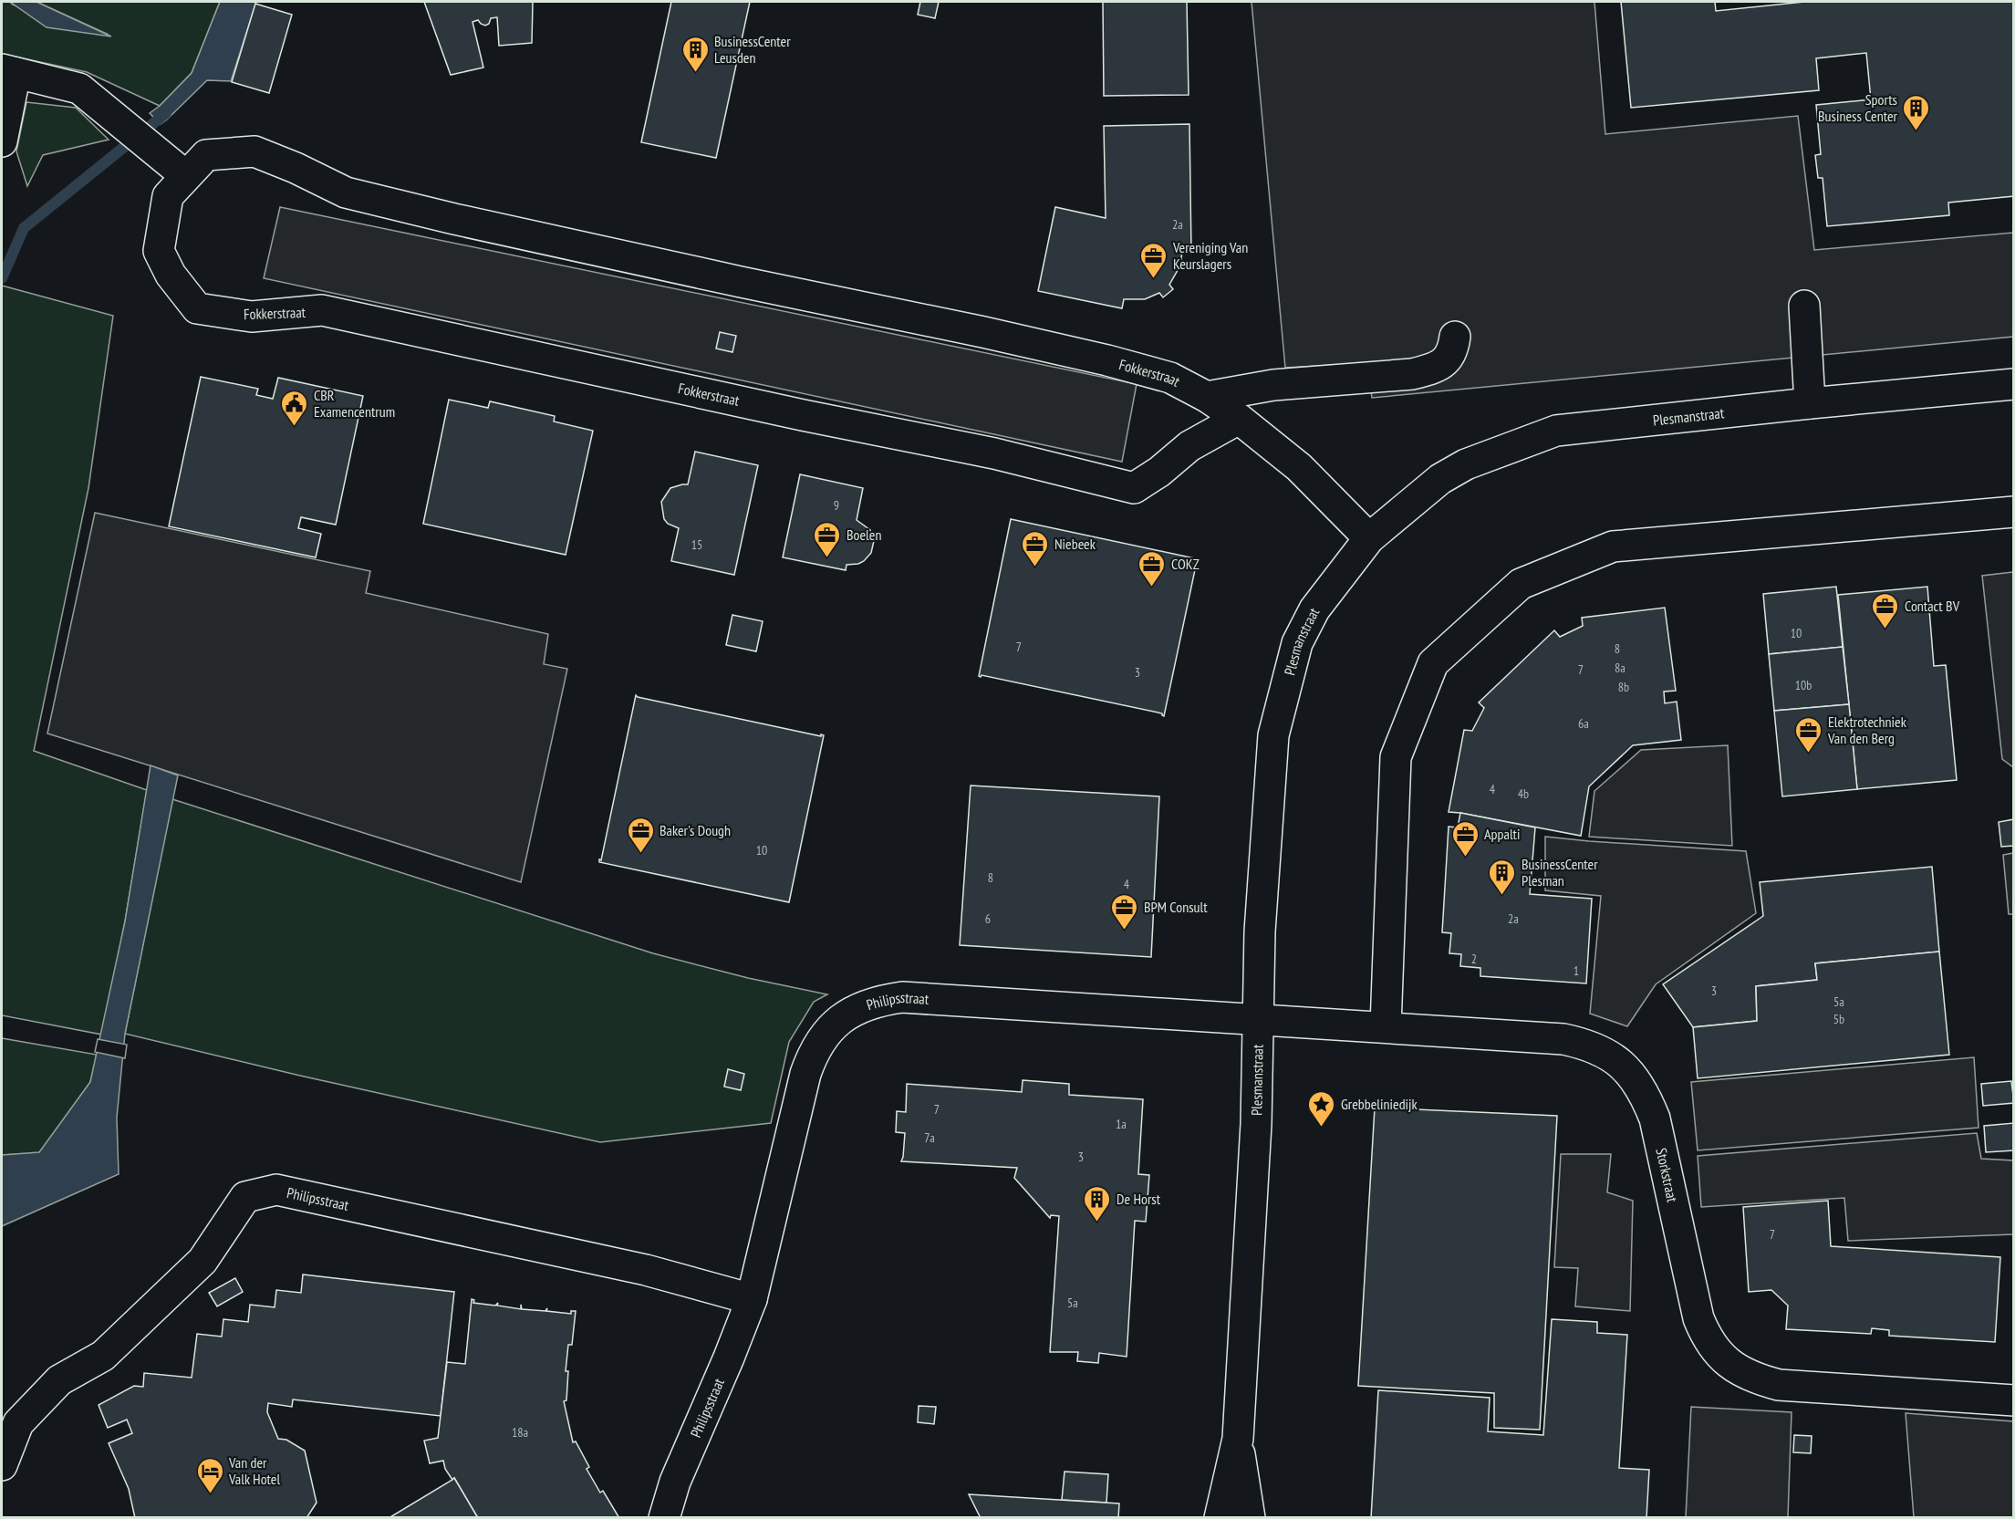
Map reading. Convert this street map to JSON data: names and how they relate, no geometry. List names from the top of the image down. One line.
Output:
{"streets":{"street":["Fokkerstraat","Plesmanstraat","Philipsstraat","Storkstraat"]},"crossings":[["Fokkerstraat","Plesmanstraat"],["Plesmanstraat","Philipsstraat"],["Plesmanstraat","Storkstraat"],["Philipsstraat","Storkstraat"]],"places":{"building":["BusinessCenter Leusden","Sports Business Center","BusinessCenter Plesman","De Horst"],"office":["Vereniging Van Keurslagers","Boelen","Niebeek","COKZ","Contact BV","Elektrotechniek Van den Berg","Baker's Dough","Appalti","BPM Consult"],"public building":["CBR Examencentrum"],"place":["Grebbeliniedijk"],"hotel":["Van der Valk Hotel"]},"house_numbers":["2a","9","15","10","7","8","8a","7","3","10b","8b","6a","4","4b","10","8","4","6","2a","2","1","3","5a","5b","7","1a","7a","3","7","5a","18a"]}
